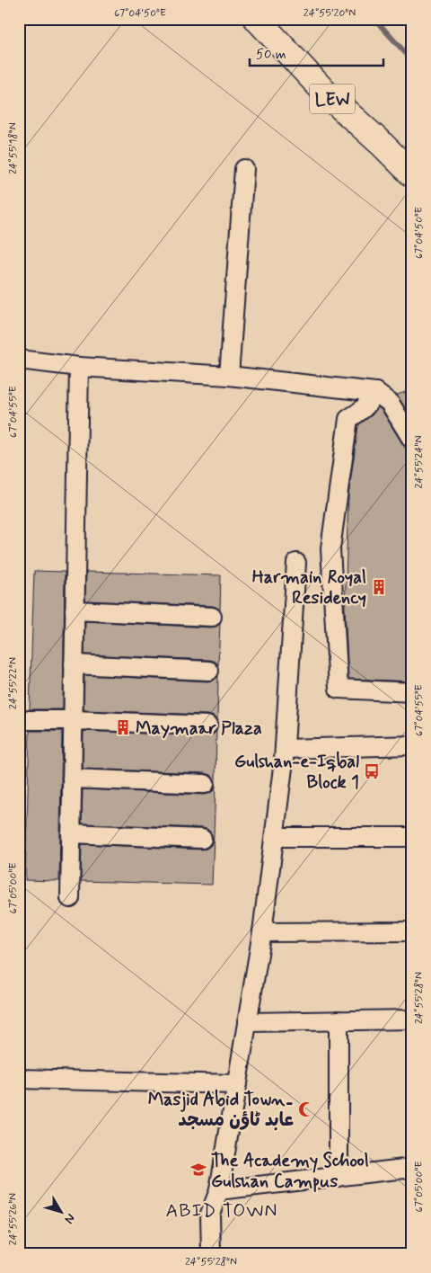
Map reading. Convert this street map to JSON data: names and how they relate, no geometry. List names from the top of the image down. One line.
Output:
{"streets":{"highway":["LEW"]},"districts":["ABID TOWN"],"places":{"building":["Harmain Royal Residency","Maymaar Plaza"],"bus stop":["Gulshan-e-Iqbal Block 1"],"mosque":["Masjid Abid Town۔ عابد ٹاؤن مسجد"],"school or university":["The Academy School Gulshan Campus"]},"scale_bar":"50 m","north":"bottom right","coordinates":["67°04'50\"E","24°55'20\"N","24°55'18\"N","67°04'55\"E","24°55'24\"N","24°55'22\"N","67°05'00\"E","24°55'28\"N","24°55'26\"N"]}
